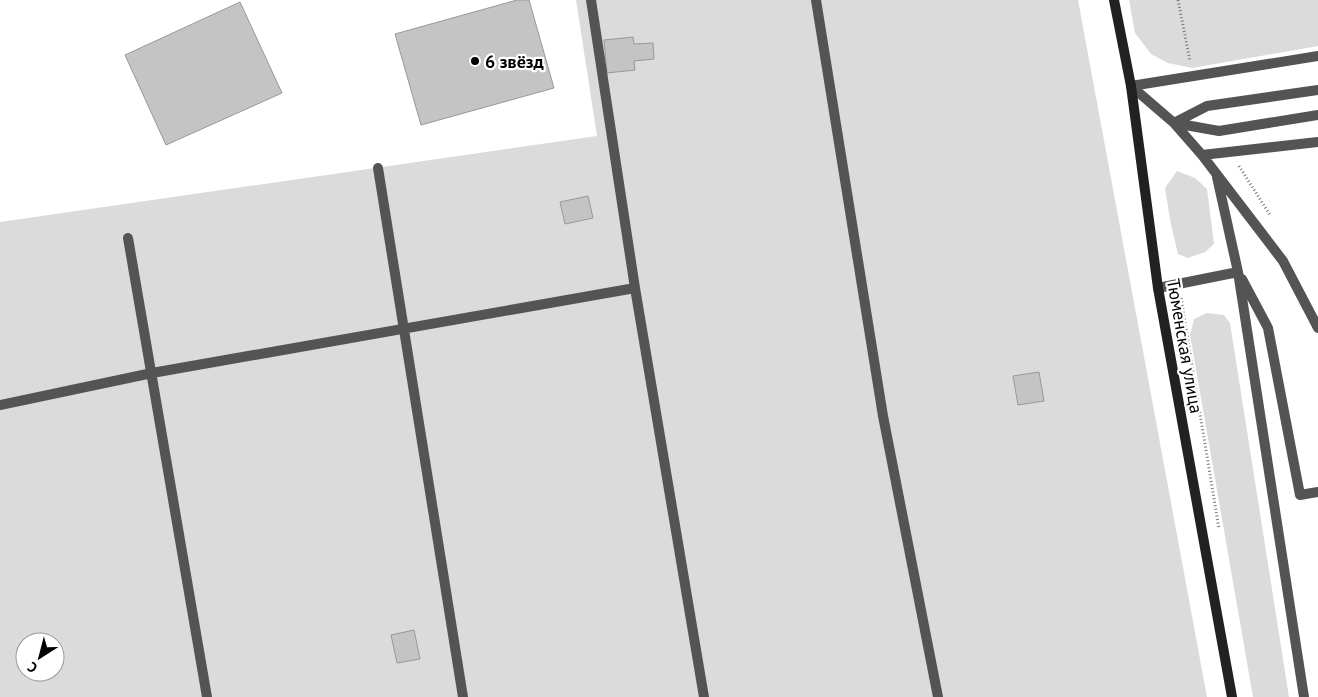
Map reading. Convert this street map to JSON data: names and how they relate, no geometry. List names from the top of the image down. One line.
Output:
{"streets":{"street":["Тюменская улица"]},"places":["6 звёзд"],"north":"bottom left"}
